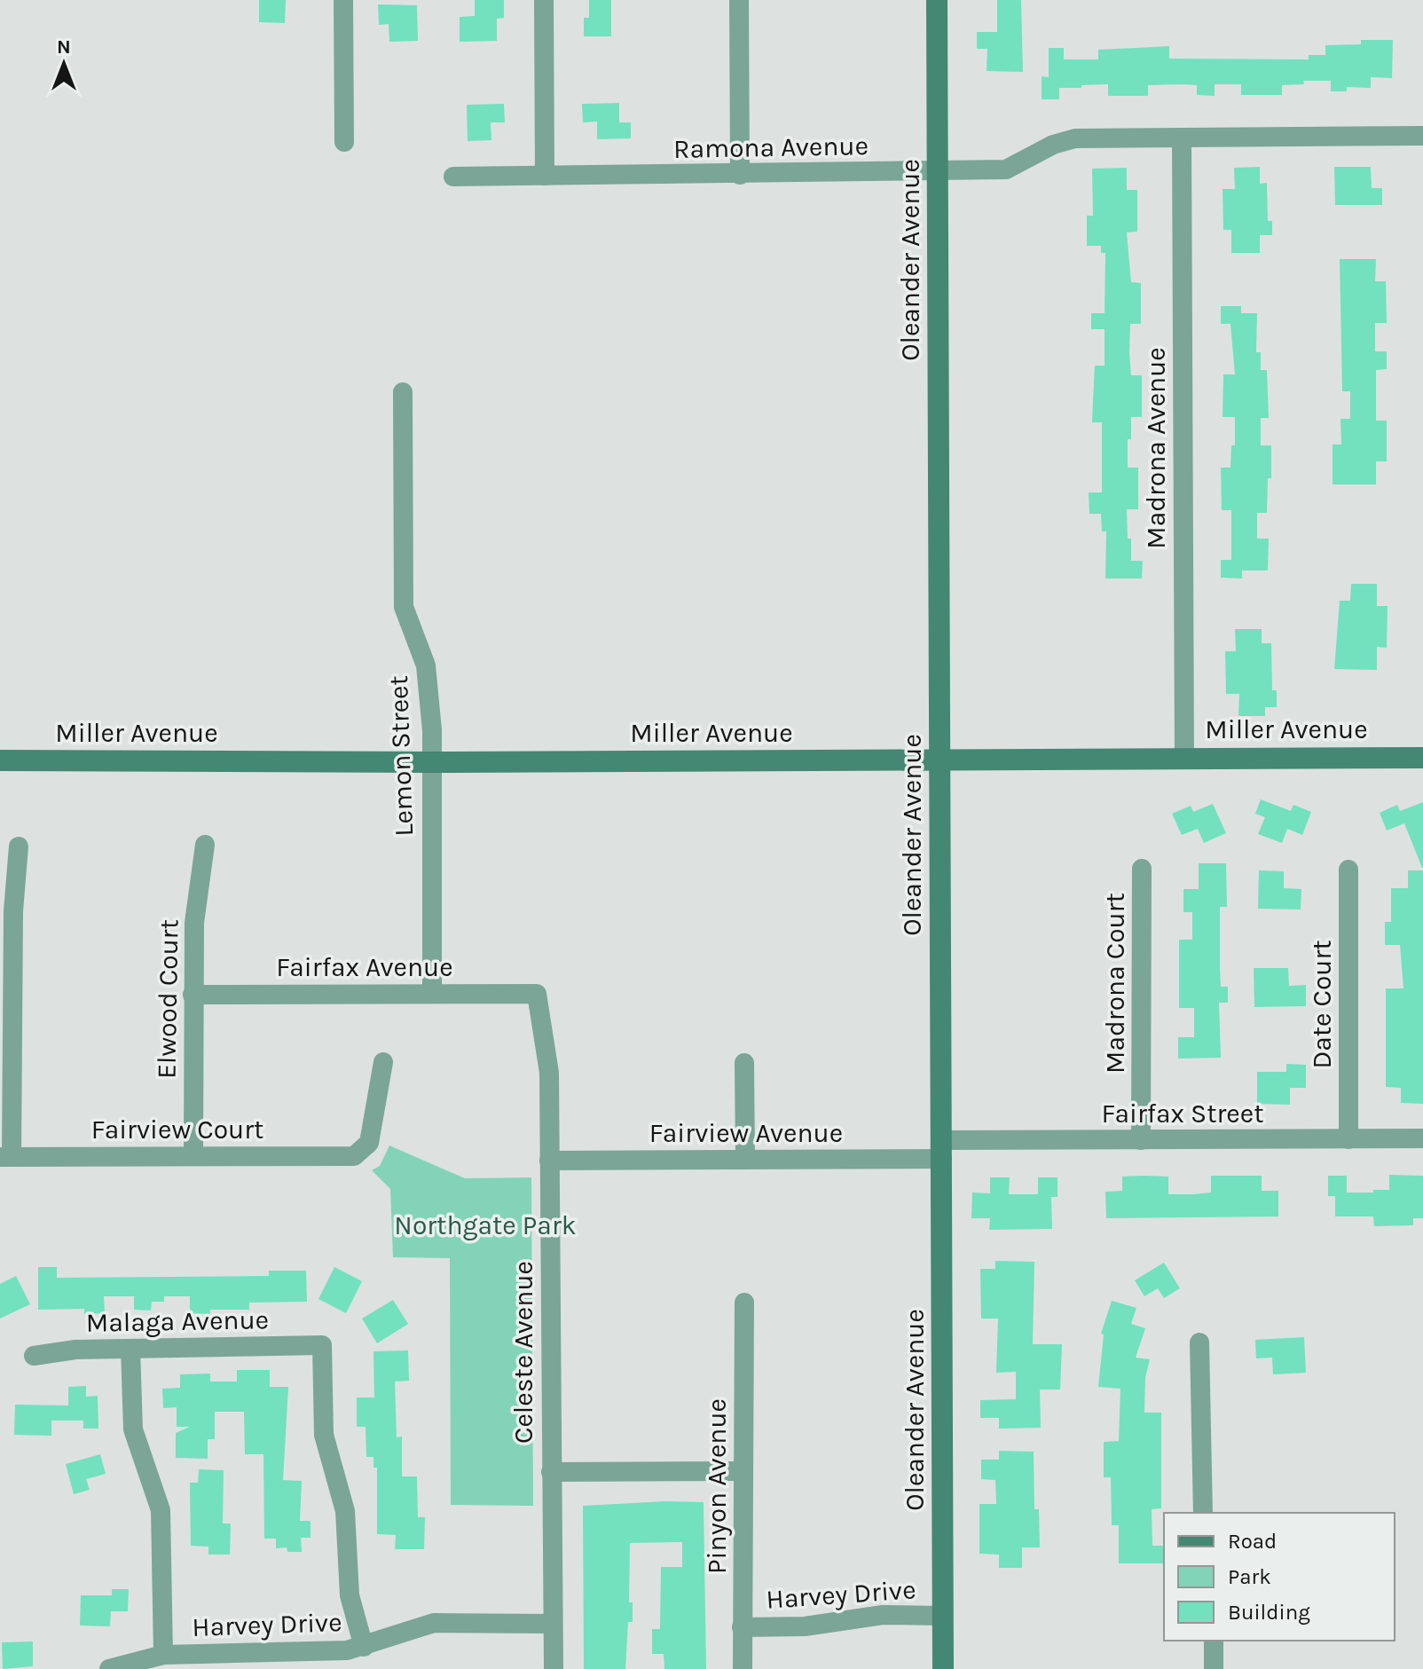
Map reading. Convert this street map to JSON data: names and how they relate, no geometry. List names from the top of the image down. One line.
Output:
{"streets":{"street":["Ramona Avenue","Oleander Avenue","Madrona Avenue","Miller Avenue","Lemon Street","Fairfax Avenue","Madrona Court","Elwood Court","Date Court","Fairfax Street","Fairview Court","Fairview Avenue","Malaga Avenue","Celeste Avenue","Pinyon Avenue","Harvey Drive"]},"crossings":[["Ramona Avenue","Oleander Avenue"],["Ramona Avenue","Madrona Avenue"],["Oleander Avenue","Miller Avenue"],["Oleander Avenue","Fairfax Street"],["Oleander Avenue","Fairview Avenue"],["Oleander Avenue","Harvey Drive"],["Madrona Avenue","Miller Avenue"],["Miller Avenue","Lemon Street"],["Lemon Street","Fairfax Avenue"],["Fairfax Avenue","Elwood Court"],["Fairfax Avenue","Celeste Avenue"],["Madrona Court","Fairfax Street"],["Elwood Court","Fairview Court"],["Date Court","Fairfax Street"],["Fairfax Street","Fairview Avenue"],["Fairview Avenue","Celeste Avenue"],["Malaga Avenue","Harvey Drive"],["Celeste Avenue","Harvey Drive"],["Pinyon Avenue","Harvey Drive"]],"parks":["Northgate Park"],"legend":["Road","Park","Building"],"north":"top"}
